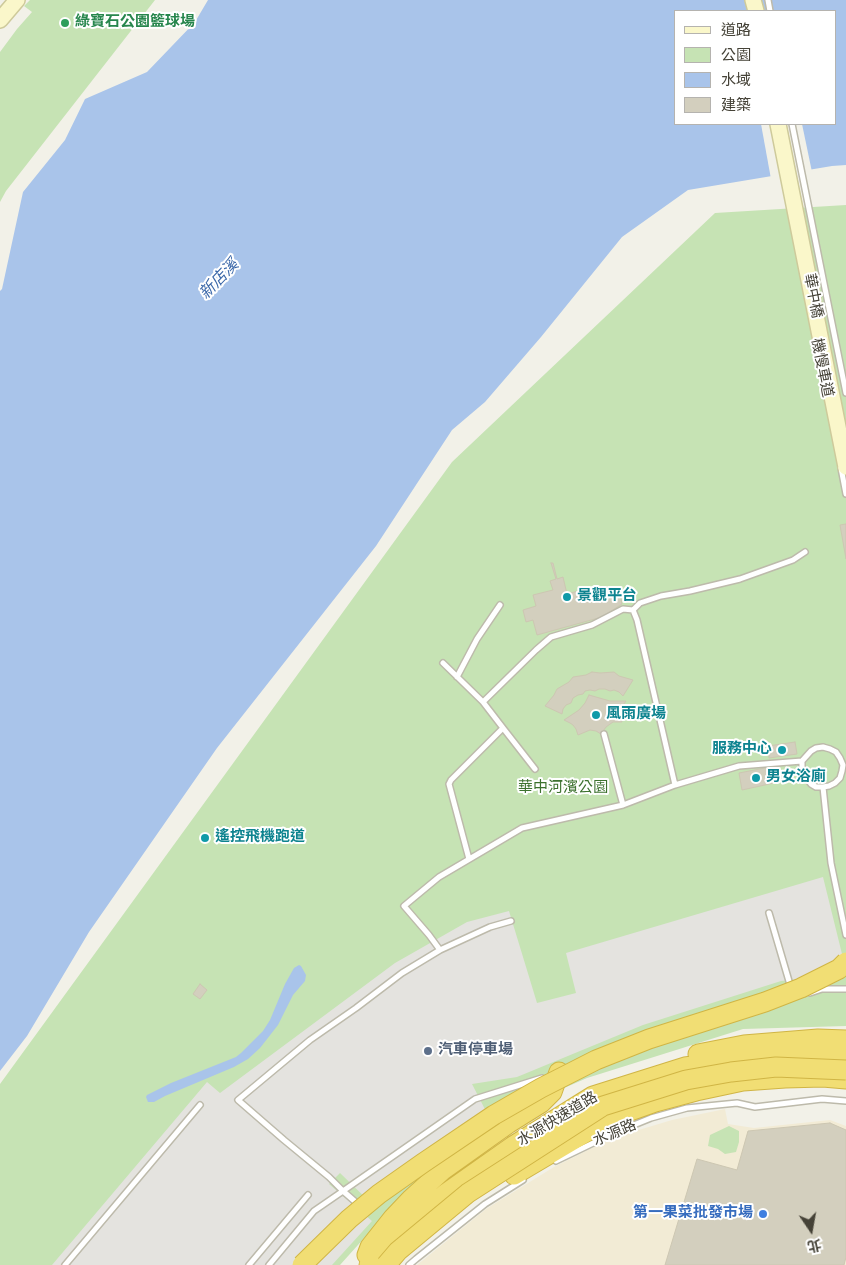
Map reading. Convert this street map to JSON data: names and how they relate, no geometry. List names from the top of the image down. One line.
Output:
{"streets":{"highway":["水源快速道路"],"main road":["華中橋"],"lane":["機慢車道","水源路"]},"water":["新店溪"],"parks":["華中河濱公園"],"places":["綠寶石公園籃球場","景觀平台","風雨廣場","服務中心","男女浴廁","遙控飛機跑道","汽車停車場","第一果菜批發市場"],"legend":["道路","公園","水域","建築"],"north":"bottom"}
